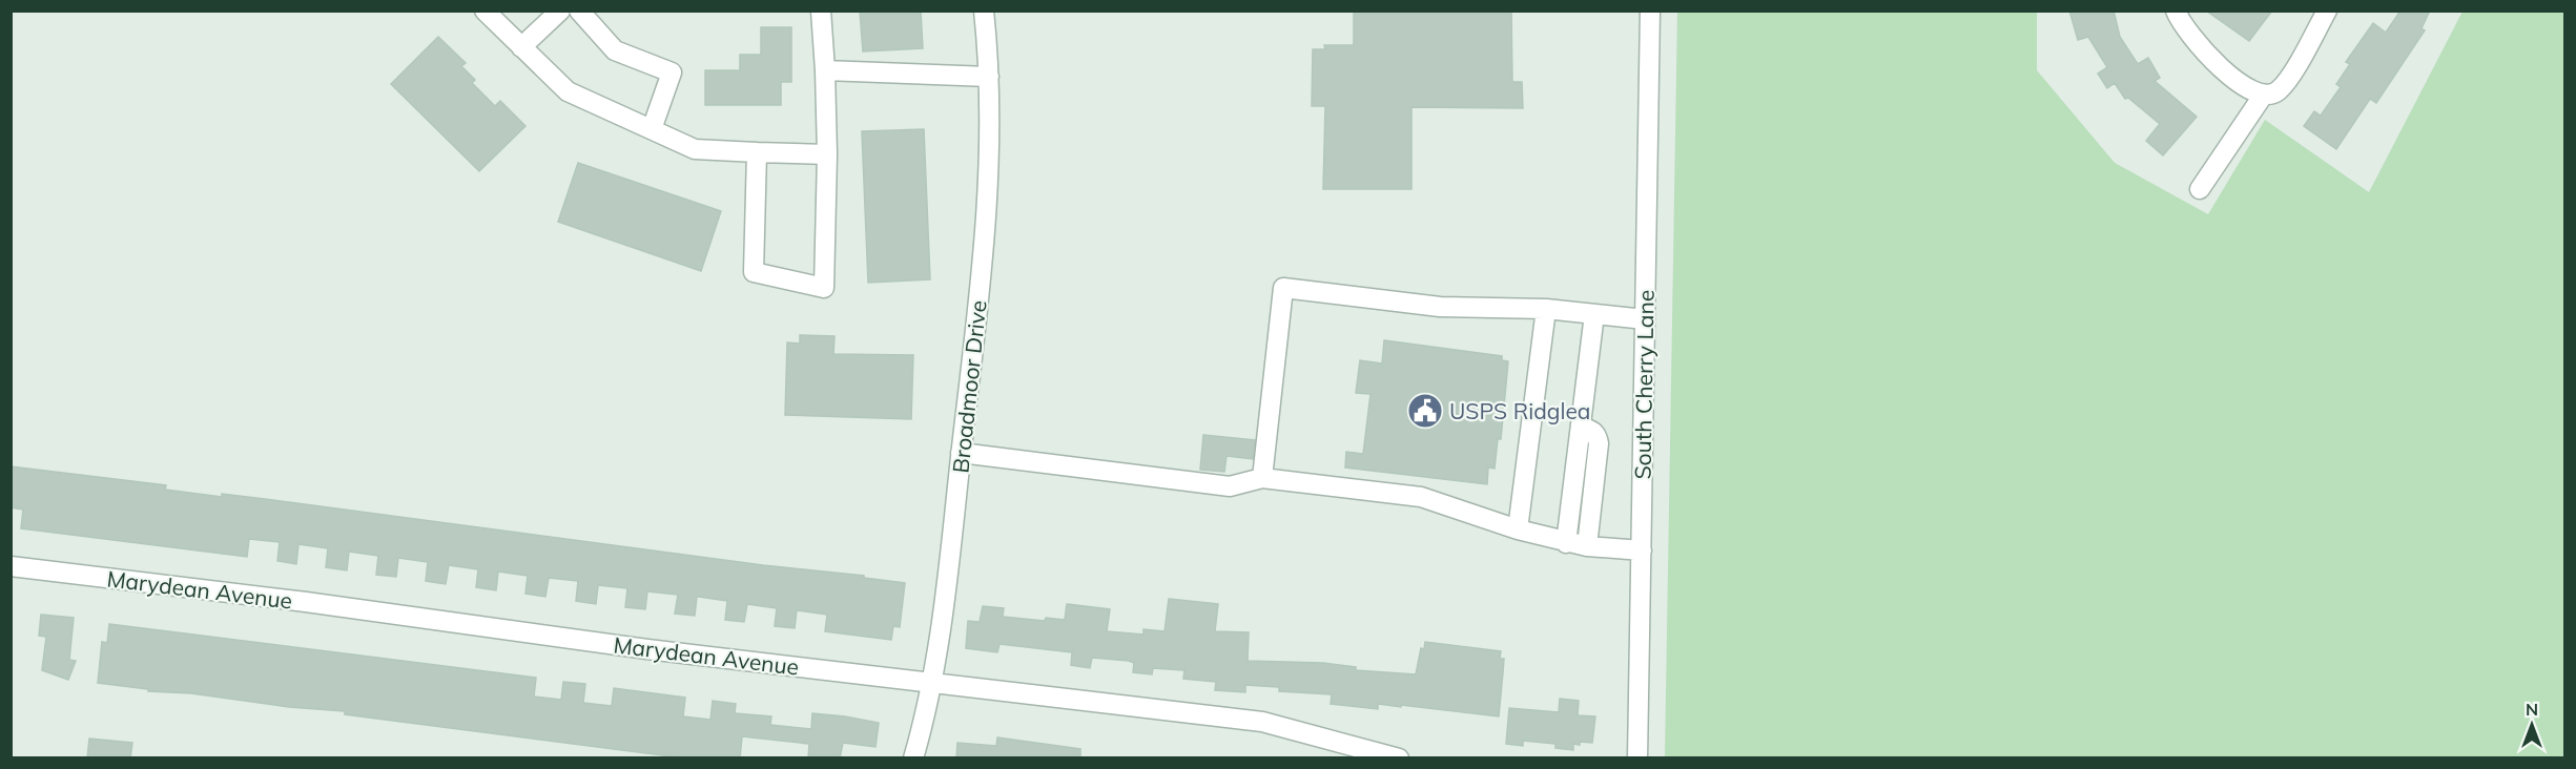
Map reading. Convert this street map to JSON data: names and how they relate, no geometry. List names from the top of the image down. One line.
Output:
{"streets":{"street":["South Cherry Lane","Broadmoor Drive","Marydean Avenue"]},"crossings":[["Broadmoor Drive","Marydean Avenue"]],"places":{"public building":["USPS Ridglea"]},"north":"top"}
